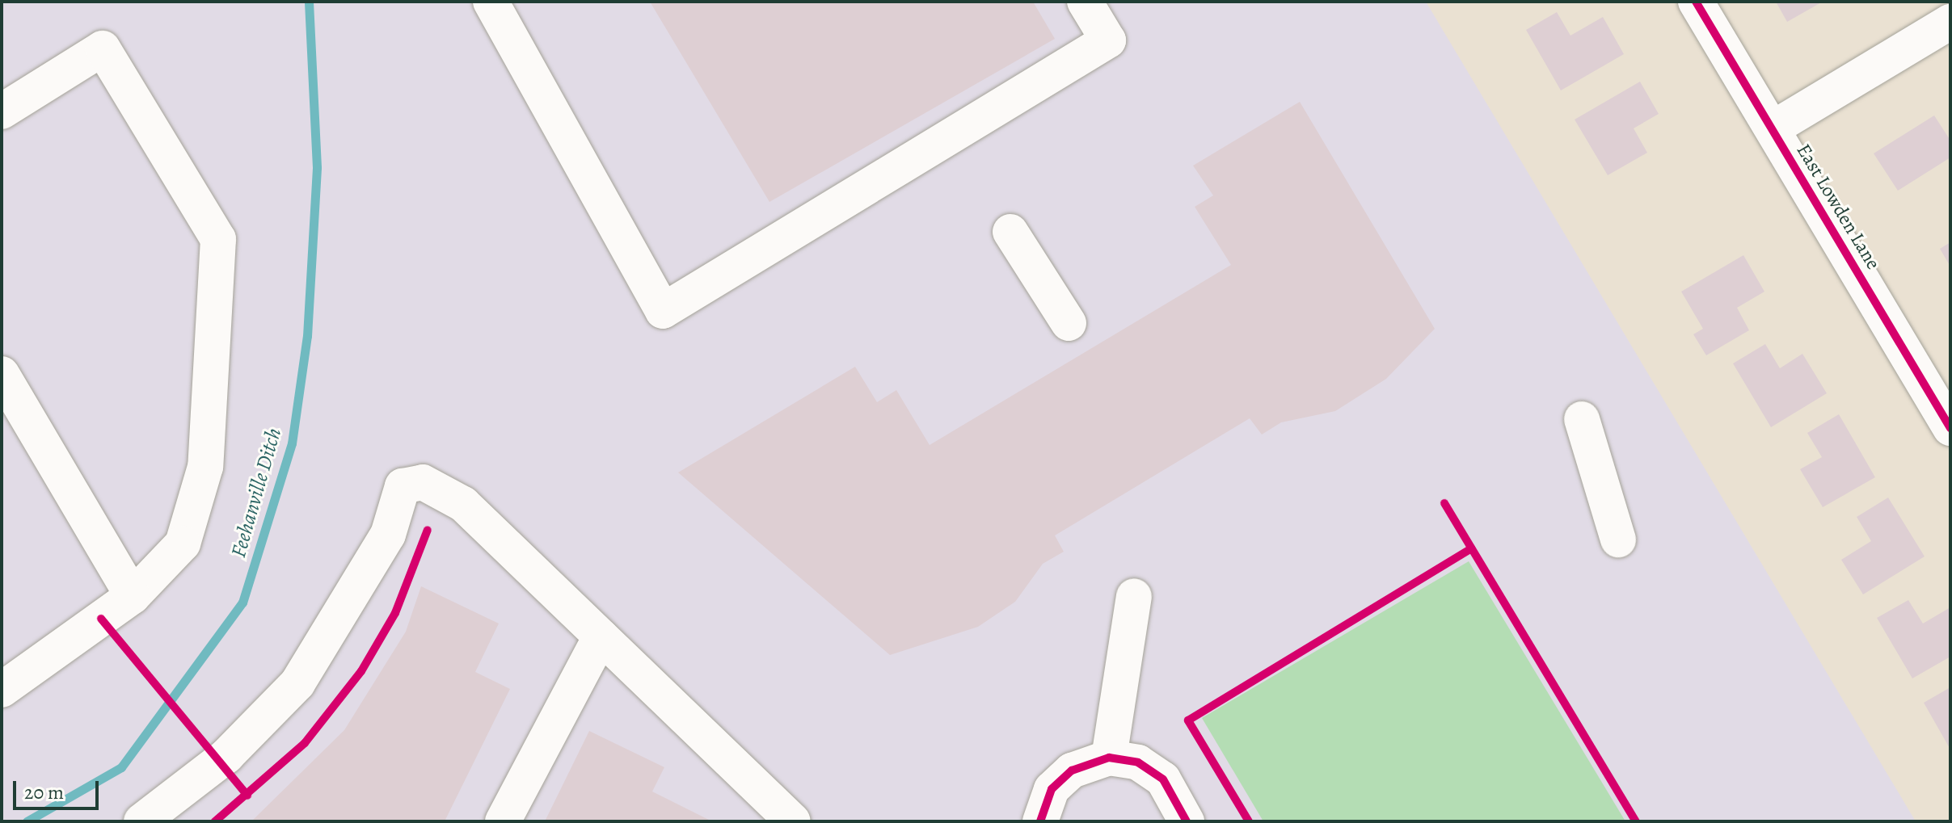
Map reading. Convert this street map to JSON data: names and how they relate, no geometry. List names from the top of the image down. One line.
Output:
{"streets":{"street":["East Lowden Lane"]},"water":["Feehanville Ditch"],"scale_bar":"20 m"}
